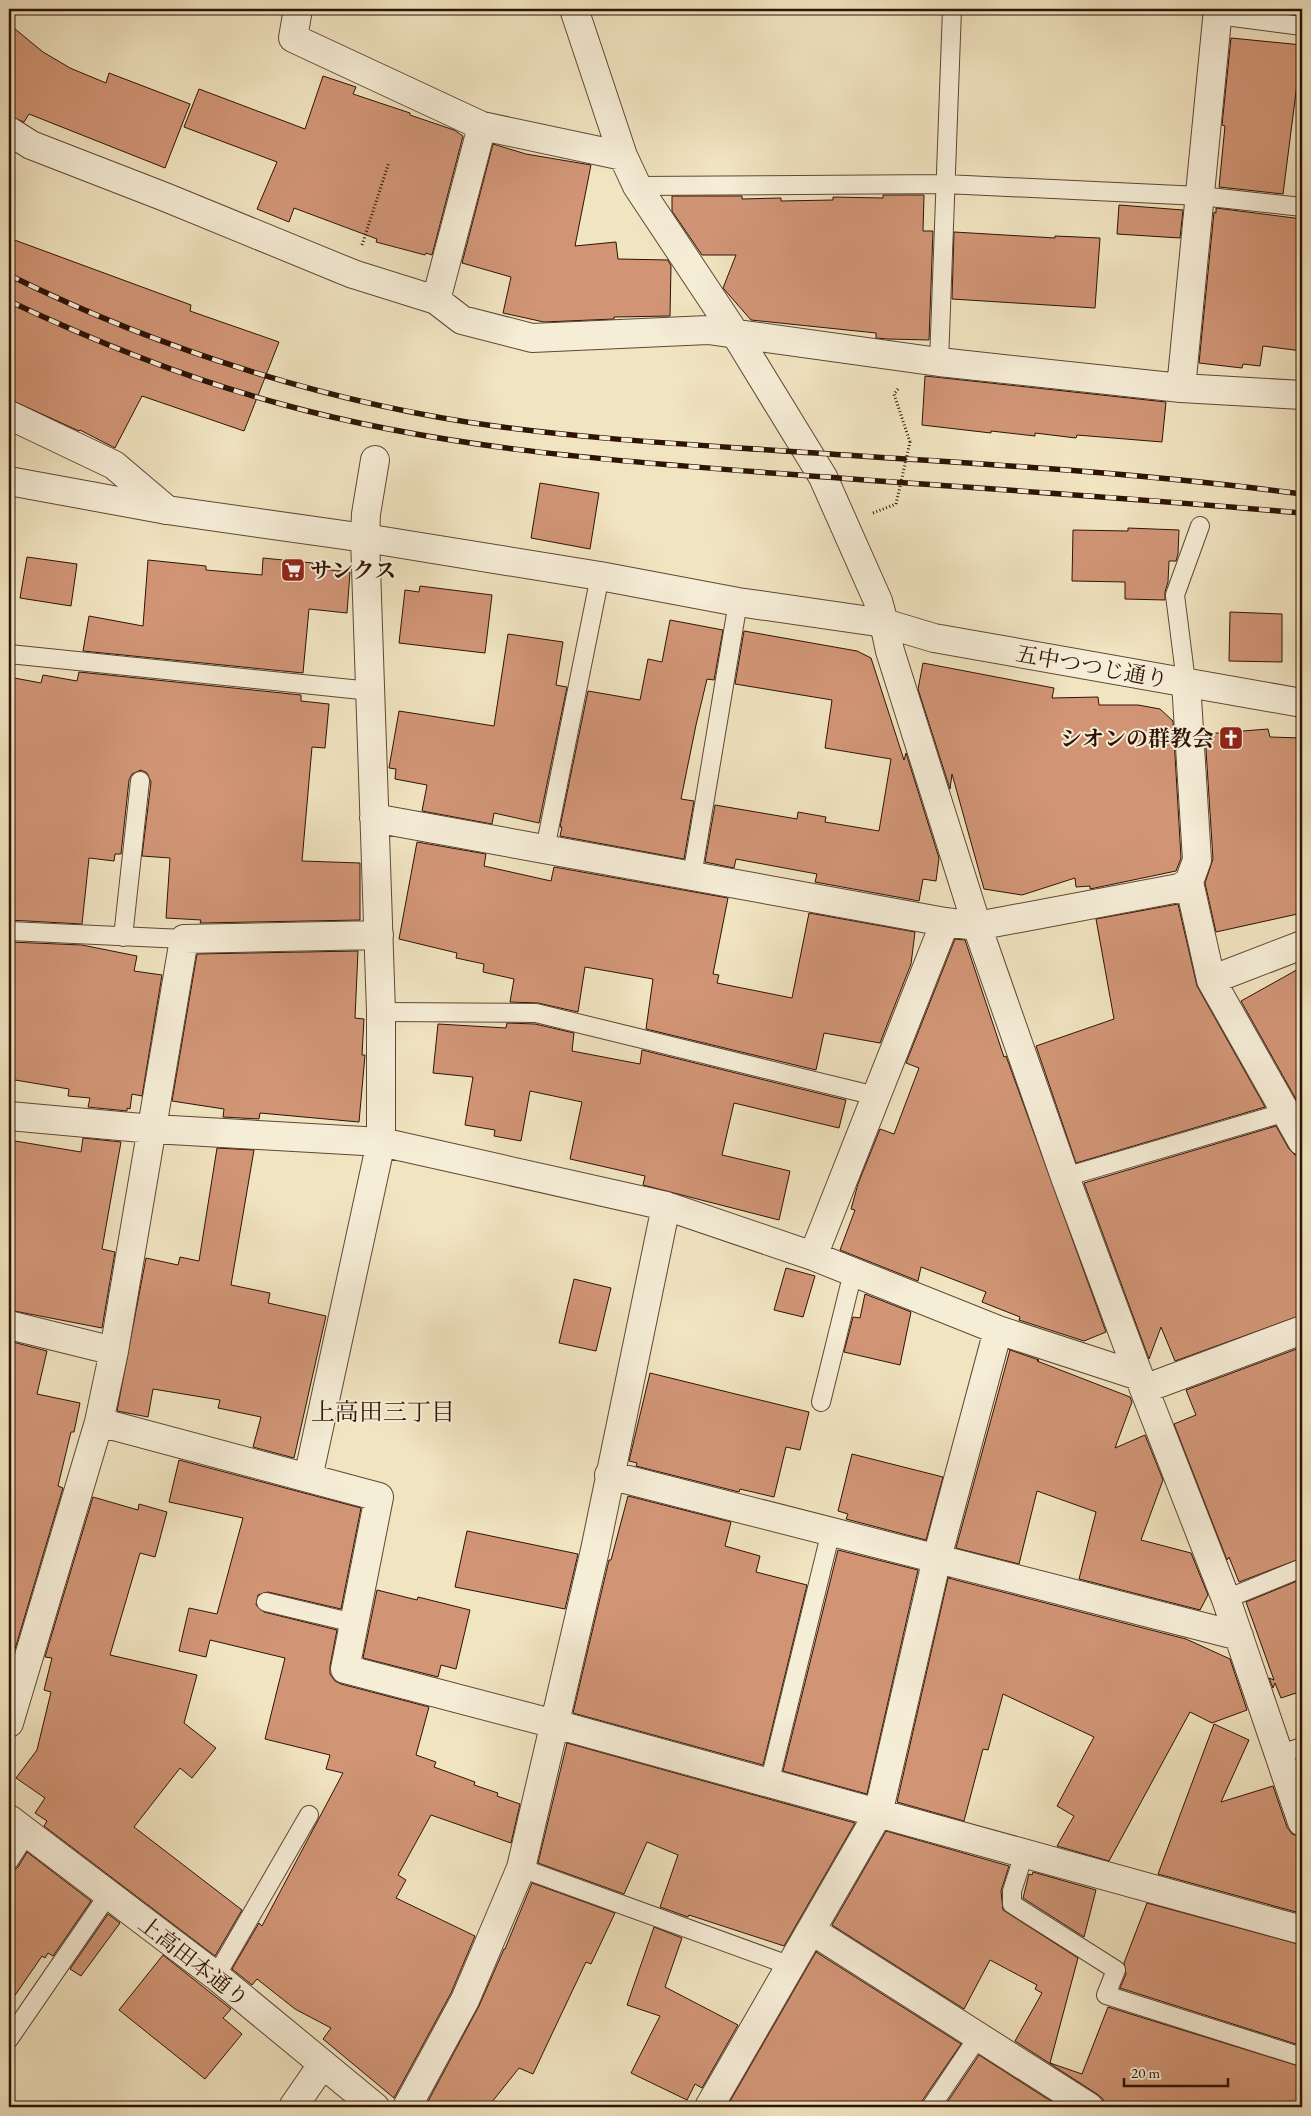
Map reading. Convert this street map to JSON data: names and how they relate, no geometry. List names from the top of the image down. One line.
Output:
{"streets":{"street":["五中つつじ通り","上高田本通り"]},"districts":["上高田三丁目"],"places":{"supermarket":["サンクス"],"church":["シオンの群教会"]},"scale_bar":"20 m"}
